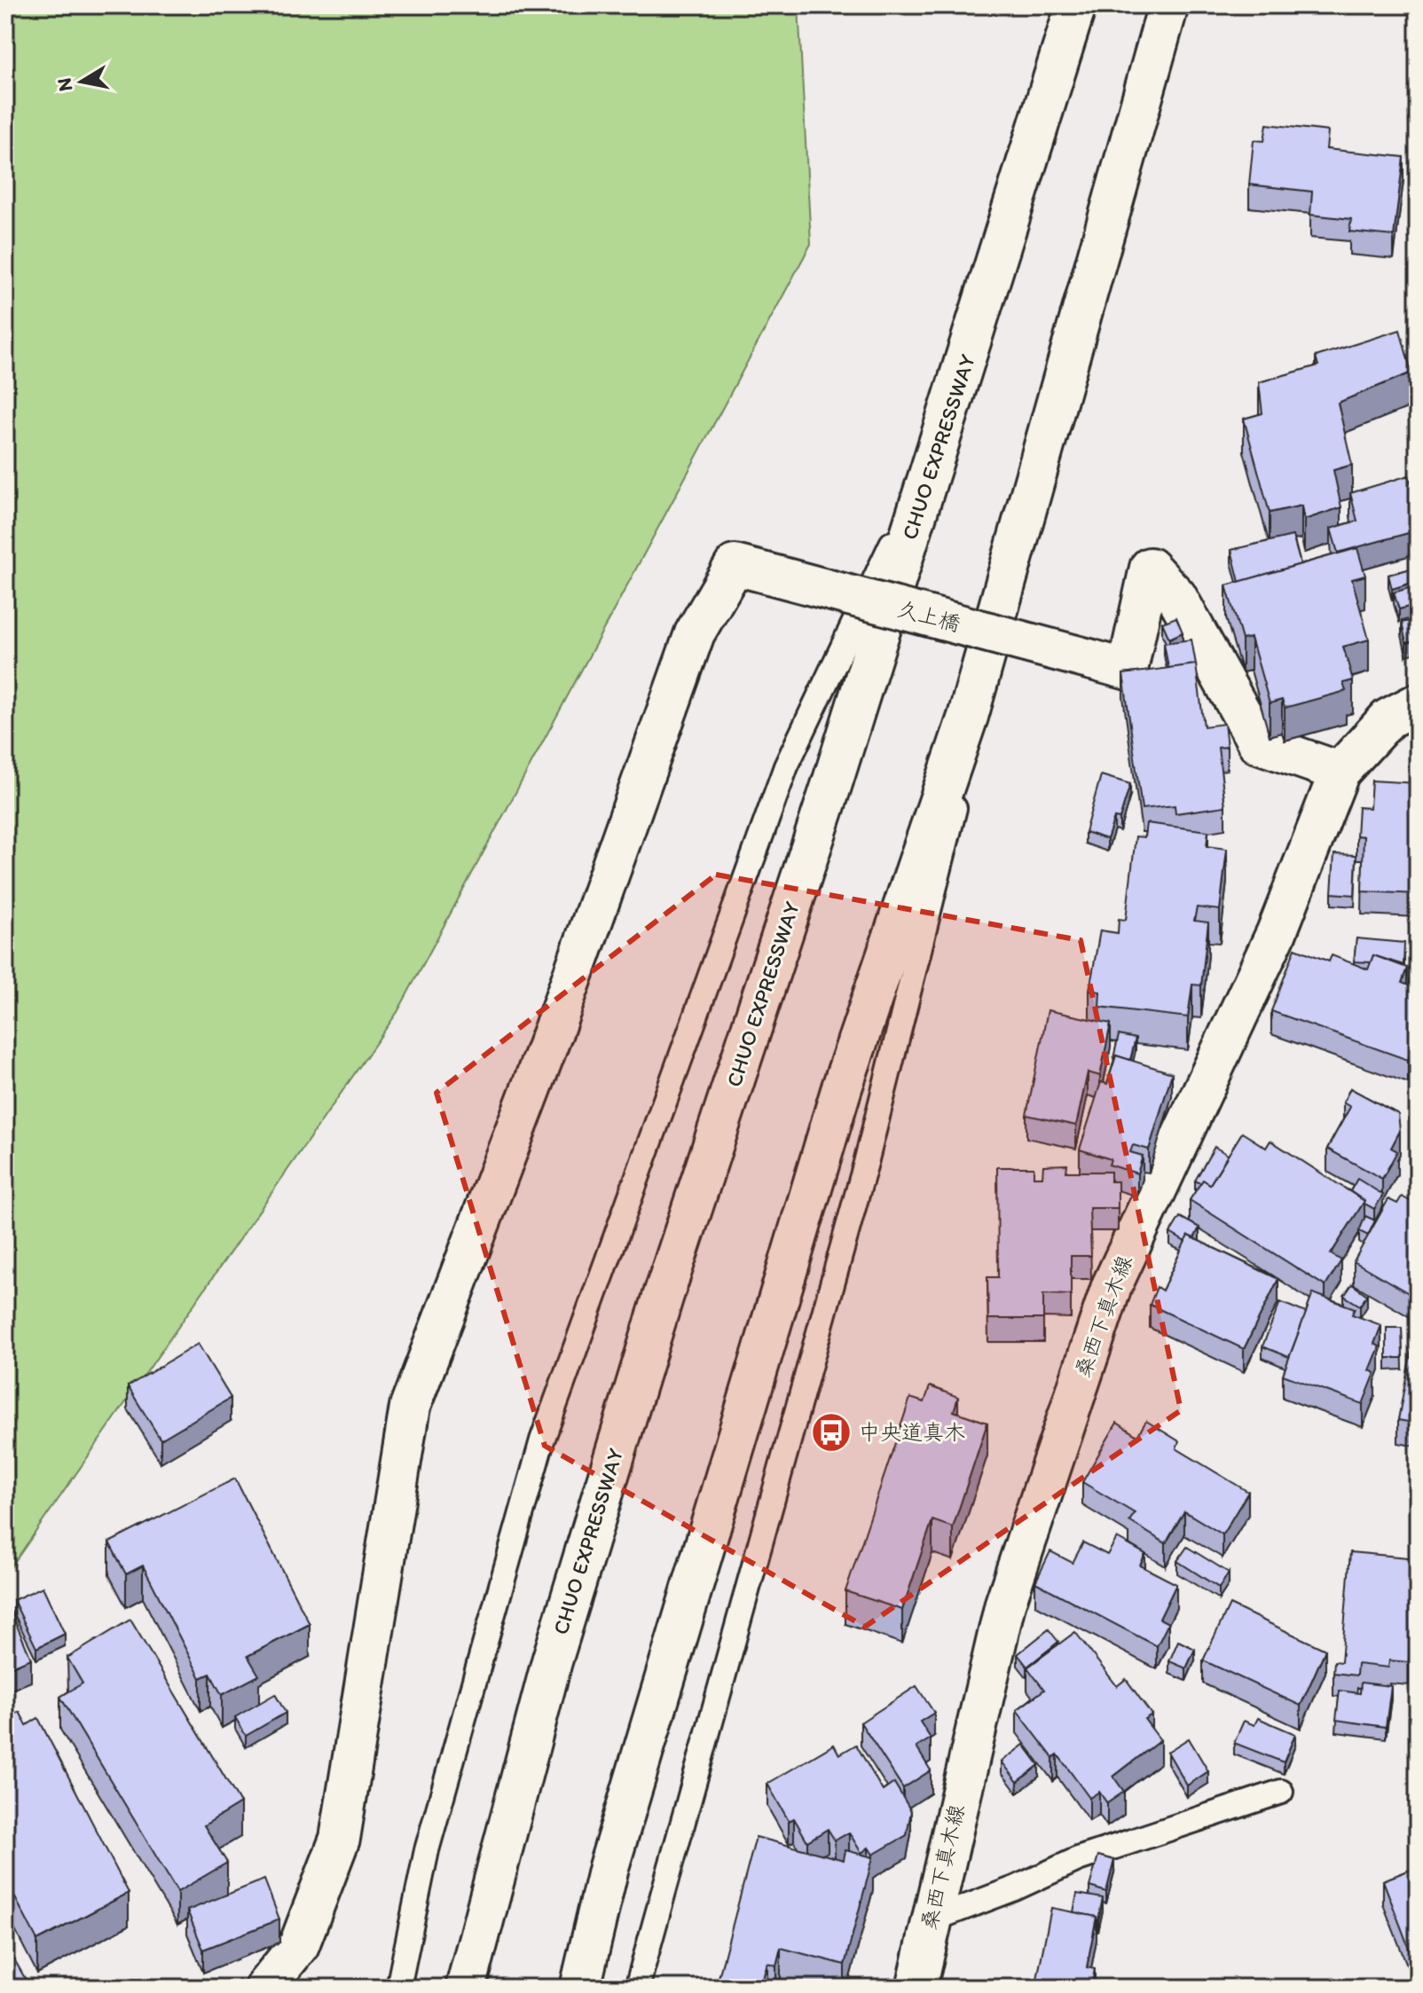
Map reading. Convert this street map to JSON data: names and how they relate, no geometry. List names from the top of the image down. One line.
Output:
{"streets":{"main road":["CHUO EXPRESSWAY","久上橋","桑西下真木線"]},"crossings":[["久上橋","桑西下真木線"]],"places":{"bus stop":["中央道真木"]},"north":"left"}
